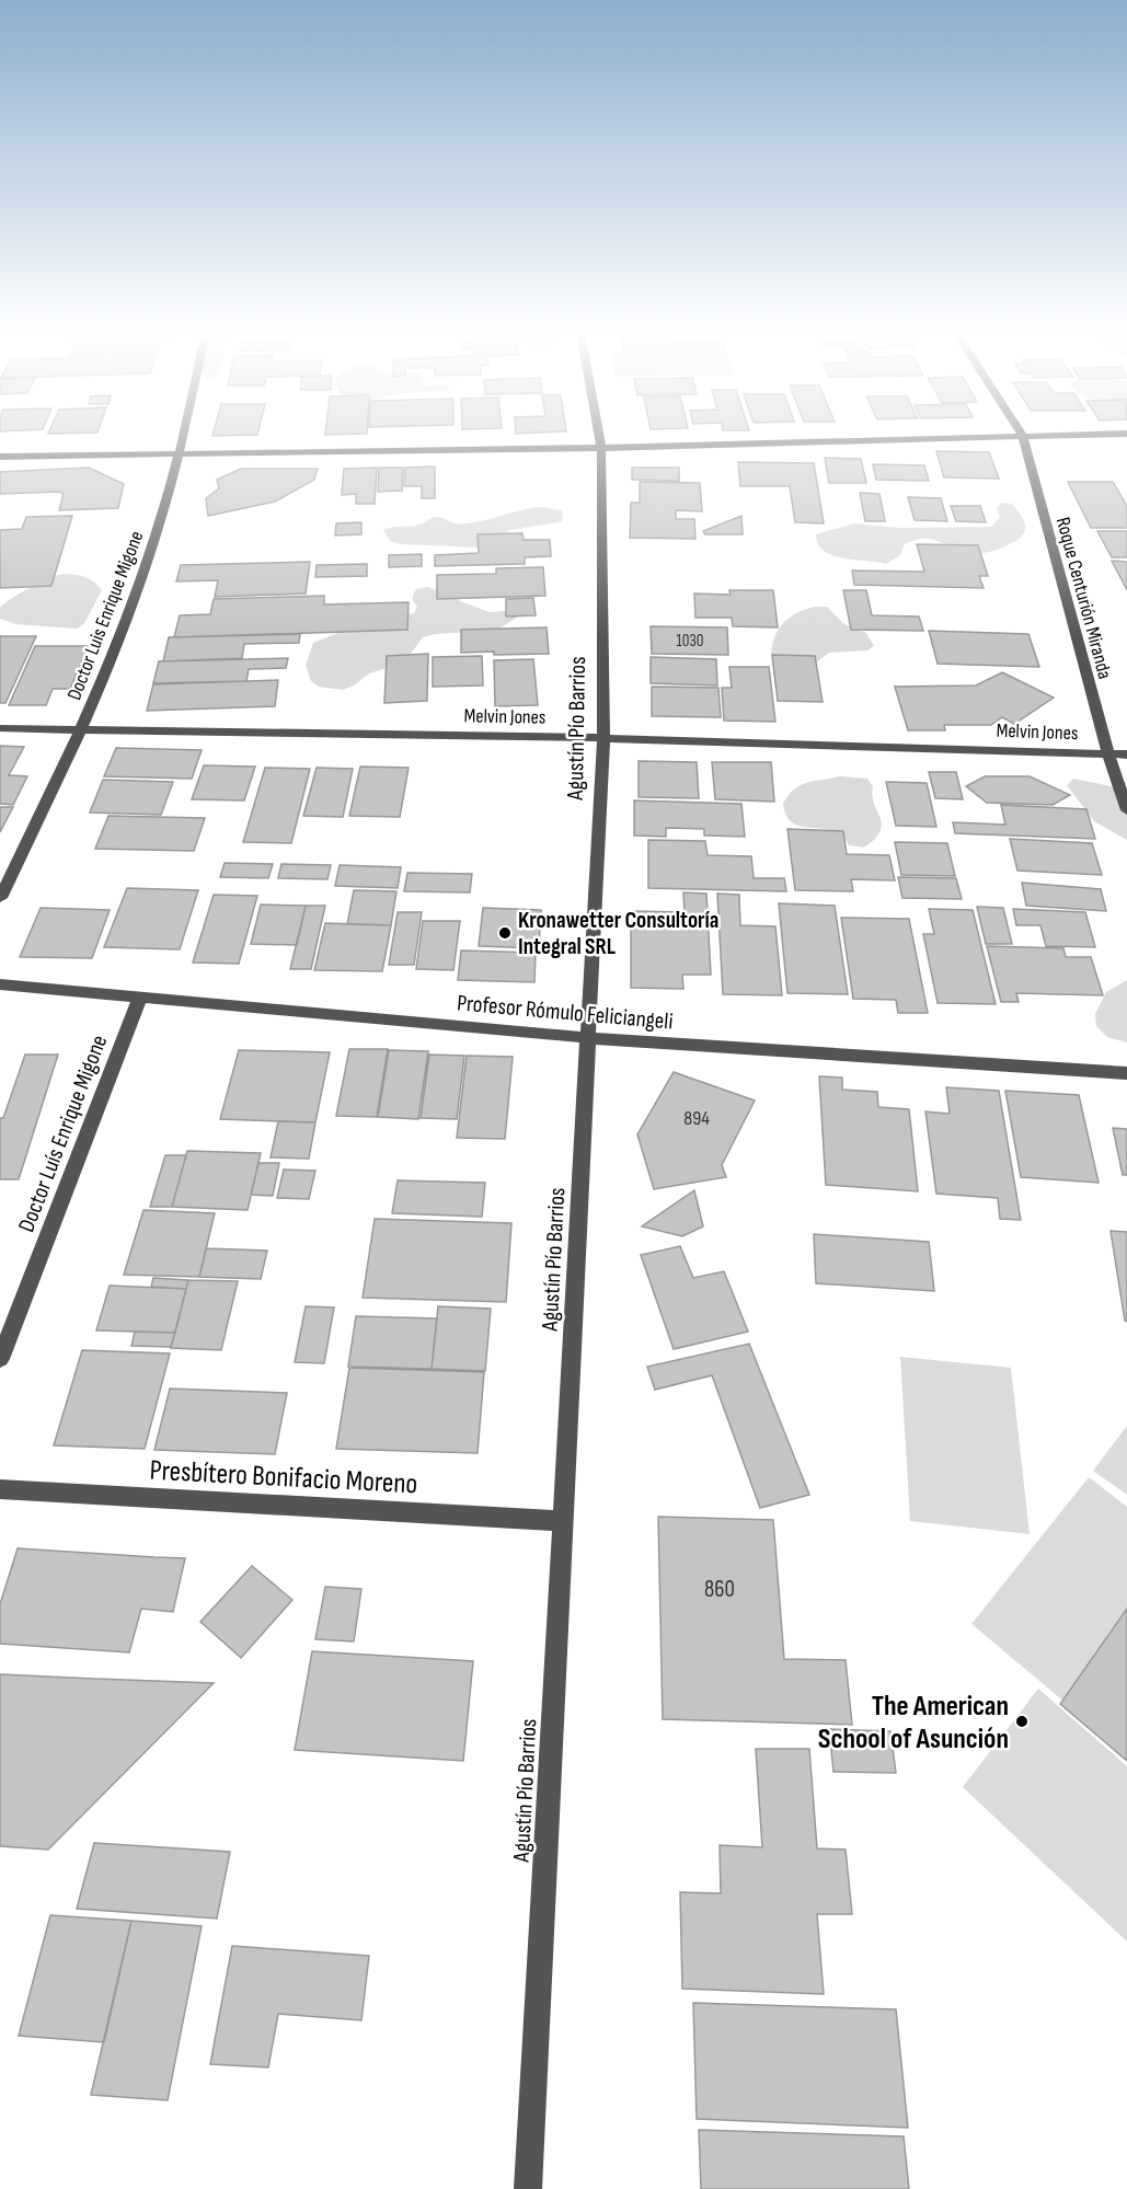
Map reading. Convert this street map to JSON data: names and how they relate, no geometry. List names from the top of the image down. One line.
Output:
{"streets":{"street":["Roque Centurión Miranda","Doctor Luis Enrique Migone","Melvin Jones","Agustín Pío Barrios","Profesor Rómulo Feliciangeli","Doctor Luís Enrique Migone","Presbítero Bonifacio Moreno"]},"crossings":[["Roque Centurión Miranda","Melvin Jones"],["Doctor Luis Enrique Migone","Melvin Jones"],["Melvin Jones","Agustín Pío Barrios"],["Agustín Pío Barrios","Profesor Rómulo Feliciangeli"],["Agustín Pío Barrios","Presbítero Bonifacio Moreno"],["Profesor Rómulo Feliciangeli","Doctor Luís Enrique Migone"]],"places":["Kronawetter Consultoría Integral SRL","The American School of Asunción"],"house_numbers":["1030","894","860"]}
